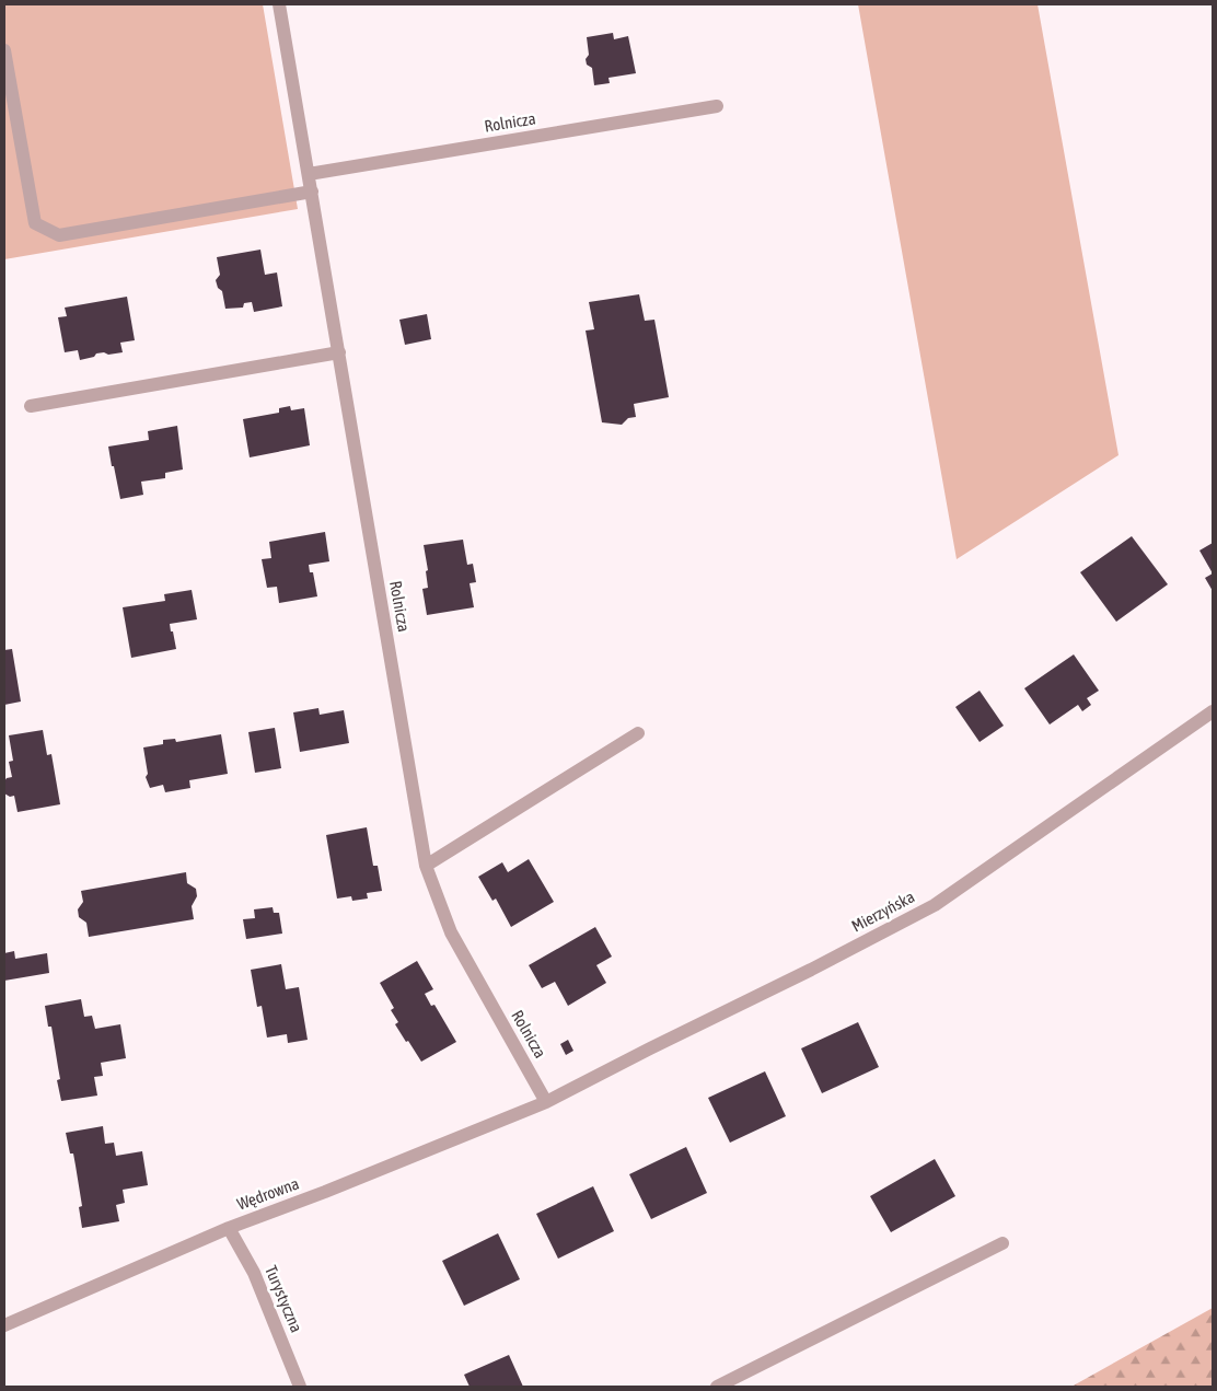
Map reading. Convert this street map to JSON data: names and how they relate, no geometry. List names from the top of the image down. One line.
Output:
{"streets":{"street":["Rolnicza","Mierzyńska","Wędrowna","Turystyczna"]},"crossings":[["Rolnicza","Mierzyńska"],["Rolnicza","Wędrowna"],["Mierzyńska","Wędrowna"],["Wędrowna","Turystyczna"]]}
